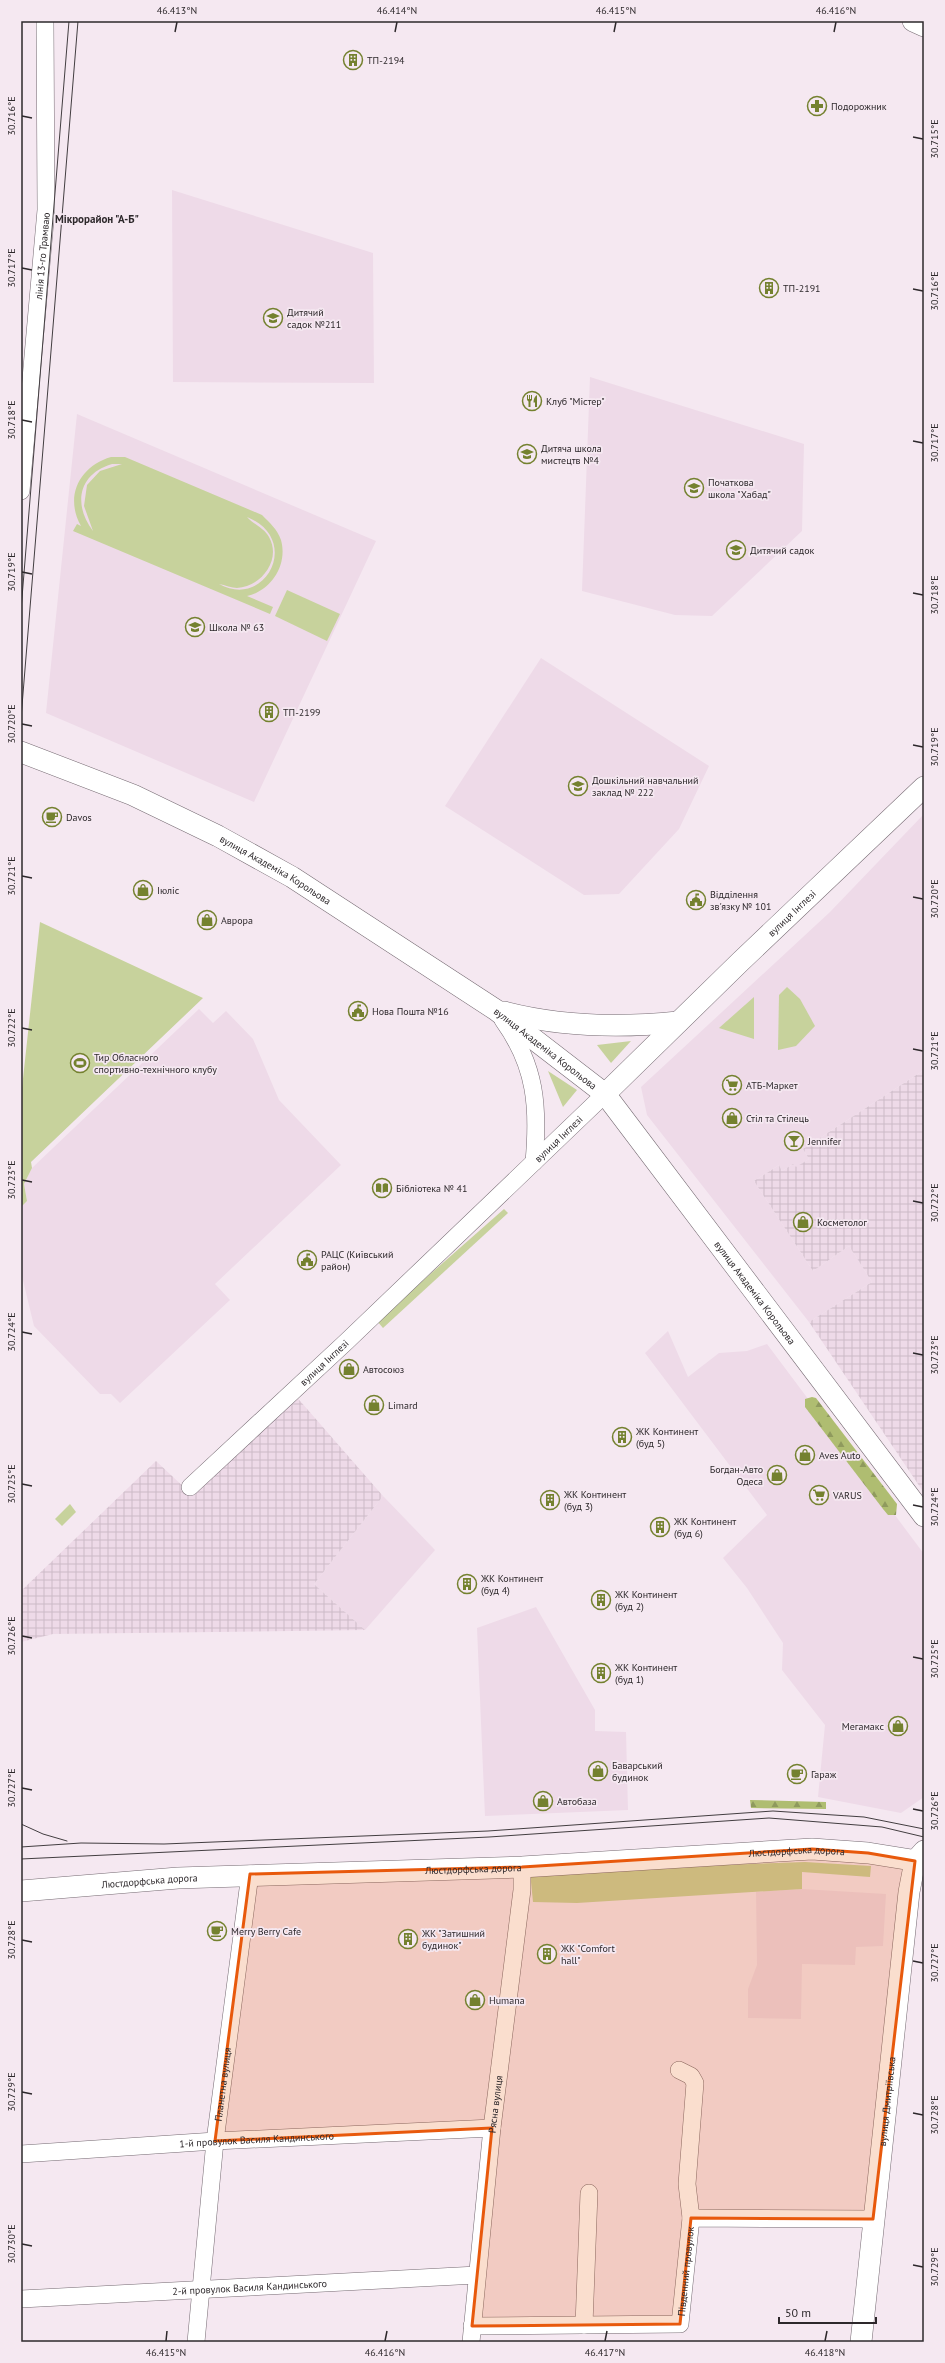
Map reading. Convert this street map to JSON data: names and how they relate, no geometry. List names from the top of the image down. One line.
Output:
{"streets":{"main road":["вулиця Академіка Корольова","вулиця Інглезі","Люстдорфська дорога","вулиця Дмитріївська"],"street":["лінія 13-го Трамваю","Планетна вулиця","Рясна вулиця","1-й провулок Василя Кандинського","Південний провулок","2-й провулок Василя Кандинського"]},"crossings":[["вулиця Академіка Корольова","вулиця Інглезі"],["Люстдорфська дорога","Планетна вулиця"],["Люстдорфська дорога","вулиця Дмитріївська"],["Люстдорфська дорога","Рясна вулиця"],["Планетна вулиця","1-й провулок Василя Кандинського"],["Планетна вулиця","2-й провулок Василя Кандинського"],["вулиця Дмитріївська","Південний провулок"],["Рясна вулиця","1-й провулок Василя Кандинського"],["Рясна вулиця","Південний провулок"],["Рясна вулиця","2-й провулок Василя Кандинського"]],"districts":["Мікрорайон \"А-Б\""],"places":{"building":["ТП-2194","ТП-2191","ТП-2199","ЖК Континент (буд 5)","ЖК Континент (буд 3)","ЖК Континент (буд 6)","ЖК Континент (буд 4)","ЖК Континент (буд 2)","ЖК Континент (буд 1)","ЖК \"Затишний будинок\"","ЖК \"Comfort hall\""],"pharmacy":["Подорожник"],"school or university":["Дитячий садок №211","Дитяча школа мистецтв №4","Початкова школа \"Хабад\"","Дитячий садок","Школа № 63","Дошкільний навчальний заклад № 222"],"restaurant":["Клуб \"Містер\""],"cafe":["Davos","Гараж","Merry Berry Cafe"],"shop":["Іюліс","Аврора","Стіл та Стілець","Косметолог","Автосоюз","Limard","Aves Auto","Богдан-Авто Одеса","Мегамакс","Баварський будинок","Автобаза","Humana"],"public building":["Відділення зв'язку № 101","Нова Пошта №16","РАЦС (Київський район)"],"sports":["Тир Обласного спортивно-технічного клубу"],"supermarket":["АТБ-Маркет","VARUS"],"bar":["Jennifer"],"library":["Бібліотека № 41"]},"scale_bar":"50 m","coordinates":["46.413°N","46.414°N","46.415°N","46.416°N","30.716°E","30.715°E","30.717°E","30.718°E","30.719°E","30.720°E","30.721°E","30.722°E","30.723°E","30.724°E","30.725°E","30.726°E","30.727°E","30.728°E","30.729°E","30.730°E","46.417°N","46.418°N"]}
